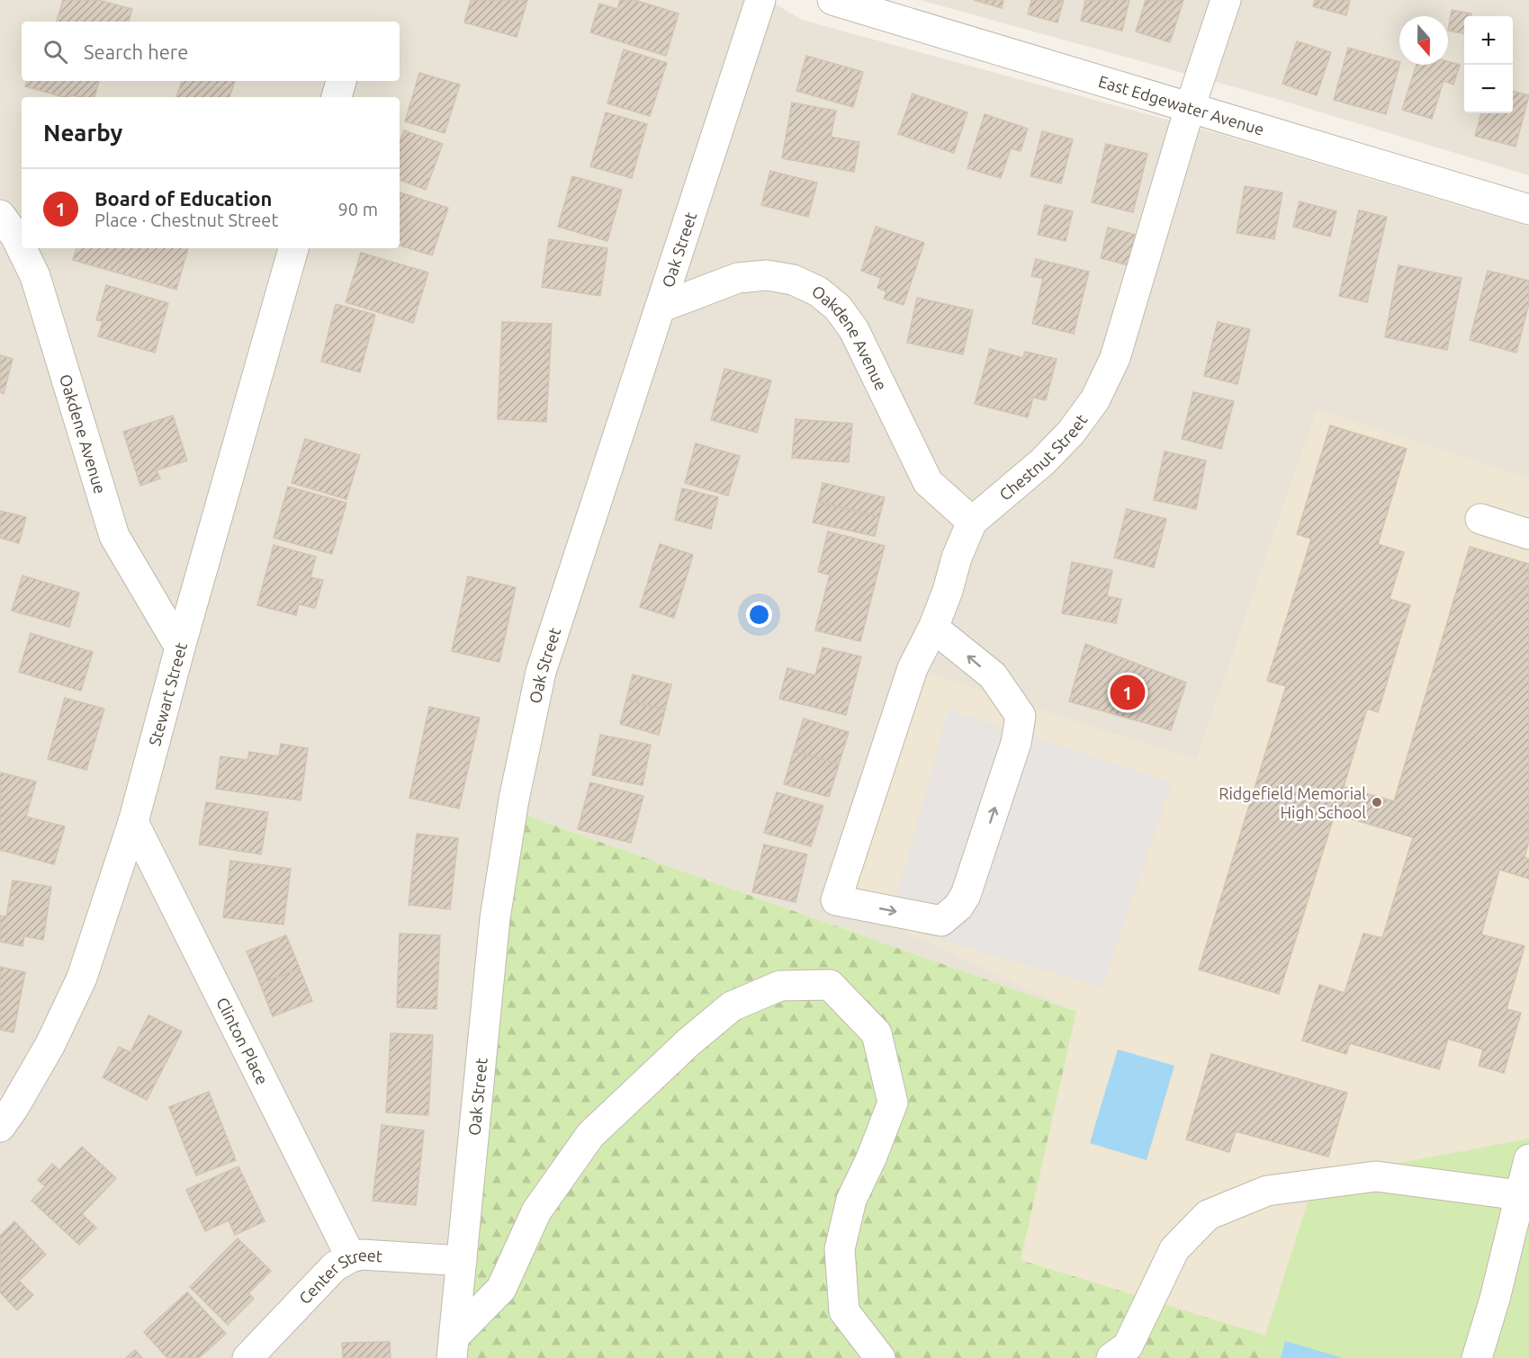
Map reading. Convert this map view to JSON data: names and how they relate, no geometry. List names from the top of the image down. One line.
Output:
{"streets":{"street":["East Edgewater Avenue","Oak Street","Oakdene Avenue","Chestnut Street","Stewart Street","Clinton Place","Center Street"]},"crossings":[["East Edgewater Avenue","Chestnut Street"],["Oak Street","Oakdene Avenue"],["Oak Street","Center Street"],["Oakdene Avenue","Chestnut Street"],["Oakdene Avenue","Stewart Street"],["Stewart Street","Clinton Place"],["Clinton Place","Center Street"]],"places":["Ridgefield Memorial High School"],"north":"bottom","page":{"map_buttons":["+","−"],"search":"Search here","heading":"Nearby","list":[{"mark":"1","name":"Board of Education","note":"Place · Chestnut Street","value":"90 m"}],"pins":"1"}}
